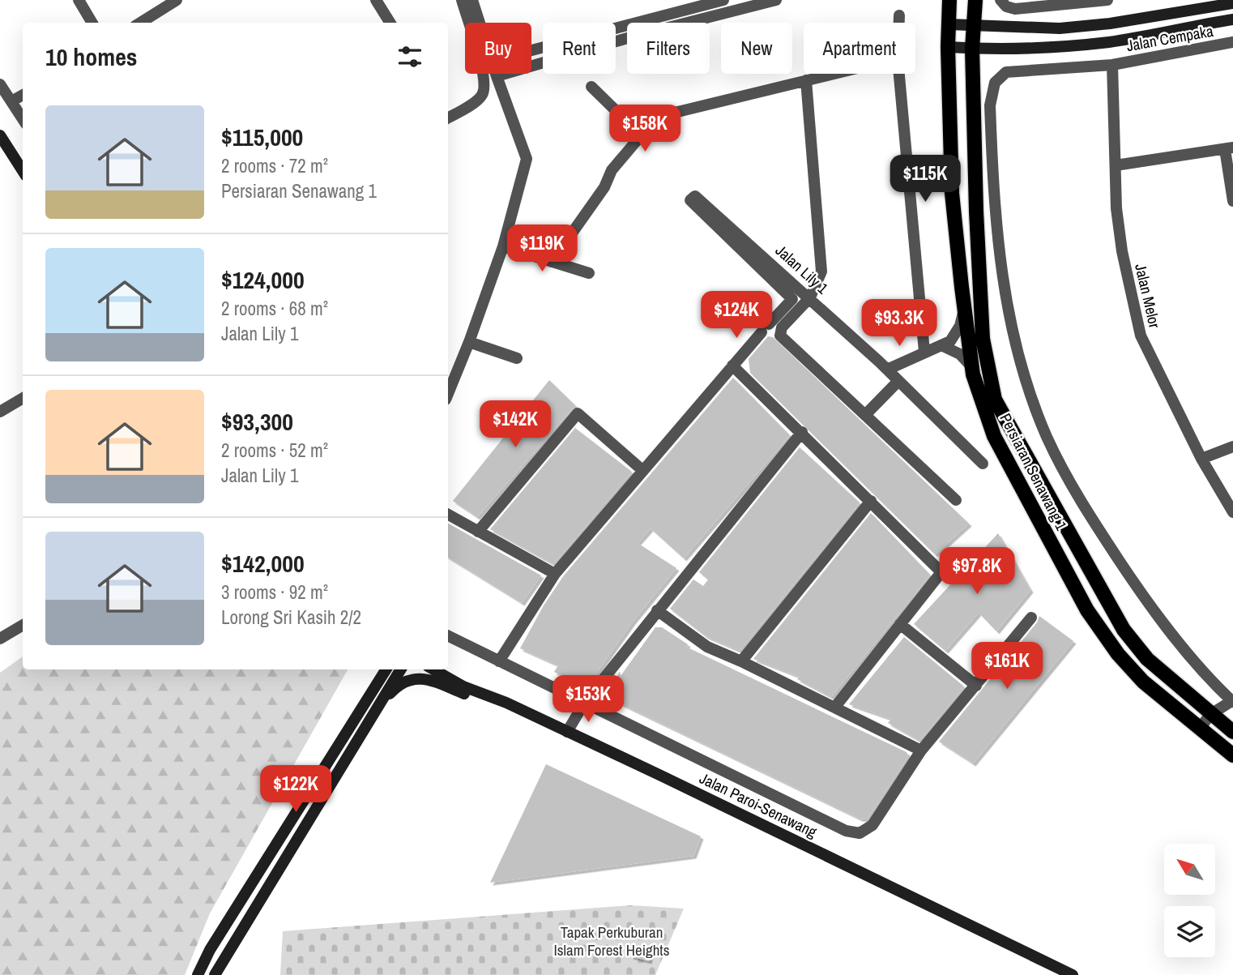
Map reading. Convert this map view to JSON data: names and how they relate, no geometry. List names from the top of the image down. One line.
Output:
{"streets":{"main road":["Persiaran Senawang 1"],"street":["Jalan Cempaka","Jalan Lily 1","Jalan Melor","Jalan Paroi-Senawang"]},"crossings":[["Jalan Cempaka","Jalan Melor"]],"parks":["Tapak Perkuburan Islam Forest Heights"],"north":"top left","page":{"chip":["Buy","Rent","Filters","New","Apartment"],"heading":"10 homes","list":[{"name":"$115,000","note":"2 rooms · 72 m² · Persiaran Senawang 1"},{"name":"$124,000","note":"2 rooms · 68 m² · Jalan Lily 1"},{"name":"$93,300","note":"2 rooms · 52 m² · Jalan Lily 1"},{"name":"$142,000","note":"3 rooms · 92 m² · Lorong Sri Kasih 2/2"}],"price":["$158K","$115K","$119K","$124K","$93.3K","$142K","$97.8K","$161K","$153K","$122K"]}}
